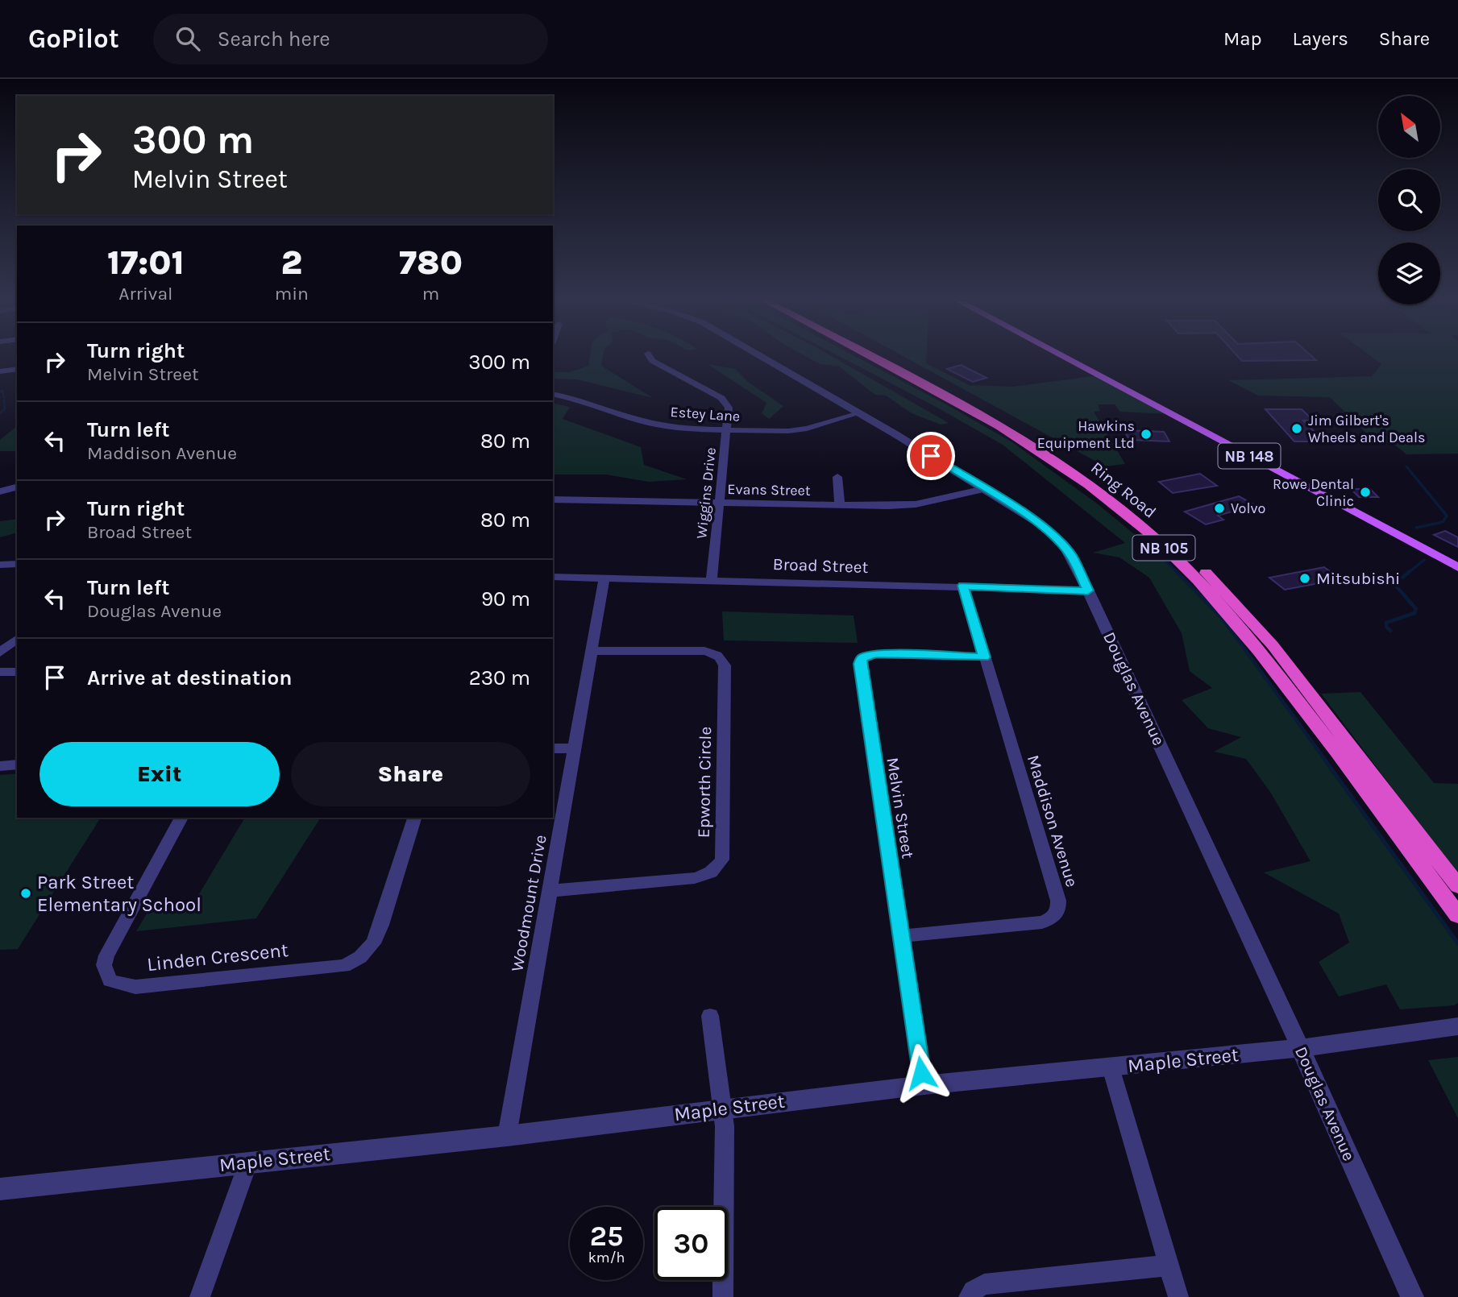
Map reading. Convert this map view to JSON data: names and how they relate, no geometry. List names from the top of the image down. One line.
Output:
{"streets":{"highway":["Ring Road","NB 105"],"main road":["NB 148"],"street":["Estey Lane","Evans Street","Wiggins Drive","Broad Street","Douglas Avenue","Epworth Circle","Melvin Street","Maddison Avenue","Woodmount Drive","Linden Crescent","Maple Street"]},"crossings":[["Estey Lane","Wiggins Drive"],["Estey Lane","Douglas Avenue"],["Evans Street","Wiggins Drive"],["Evans Street","Douglas Avenue"],["Wiggins Drive","Broad Street"],["Broad Street","Douglas Avenue"],["Broad Street","Maddison Avenue"],["Broad Street","Woodmount Drive"],["Douglas Avenue","Maple Street"],["Epworth Circle","Woodmount Drive"],["Melvin Street","Maddison Avenue"],["Melvin Street","Maple Street"],["Woodmount Drive","Maple Street"]],"places":["Jim Gilbert's Wheels and Deals","Hawkins Equipment Ltd","Rowe Dental Clinic","Volvo","Mitsubishi","Park Street Elementary School"],"north":"top left","page":{"header":"GoPilot","search":"Search here","nav":["Map","Layers","Share"],"turn":["300 m","Melvin Street"],"eta":["17:01","Arrival","2","min","780","m"],"list":[{"name":"Turn right","note":"Melvin Street","value":"300 m"},{"name":"Turn left","note":"Maddison Avenue","value":"80 m"},{"name":"Turn right","note":"Broad Street","value":"80 m"},{"name":"Turn left","note":"Douglas Avenue","value":"90 m"},{"name":"Arrive at destination","value":"230 m"}],"buttons":["Exit","Share"],"speed":"25 km/h","limit":"30"}}
